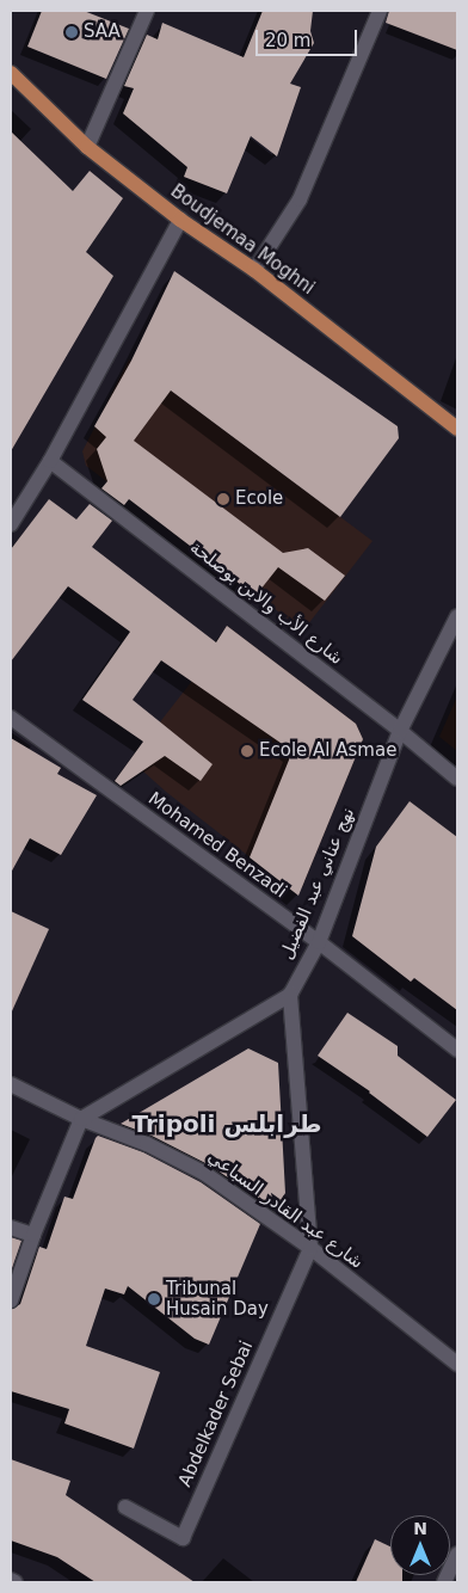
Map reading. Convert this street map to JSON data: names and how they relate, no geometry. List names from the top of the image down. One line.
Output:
{"streets":{"main road":["Boudjemaa Moghni"],"street":["شارع الأب والابن بوصلحة","Mohamed Benzadi","نهج عناني عبد الفضيل","شارع عبد القادر السباعي","Abdelkader Sebai"]},"crossings":[["شارع الأب والابن بوصلحة","نهج عناني عبد الفضيل"],["Mohamed Benzadi","نهج عناني عبد الفضيل"],["نهج عناني عبد الفضيل","Abdelkader Sebai"],["شارع عبد القادر السباعي","Abdelkader Sebai"]],"districts":["Tripoli طرابلس"],"places":["SAA","Ecole","Ecole Al Asmae","Tribunal Husain Day"],"scale_bar":"20 m","north":"top"}
